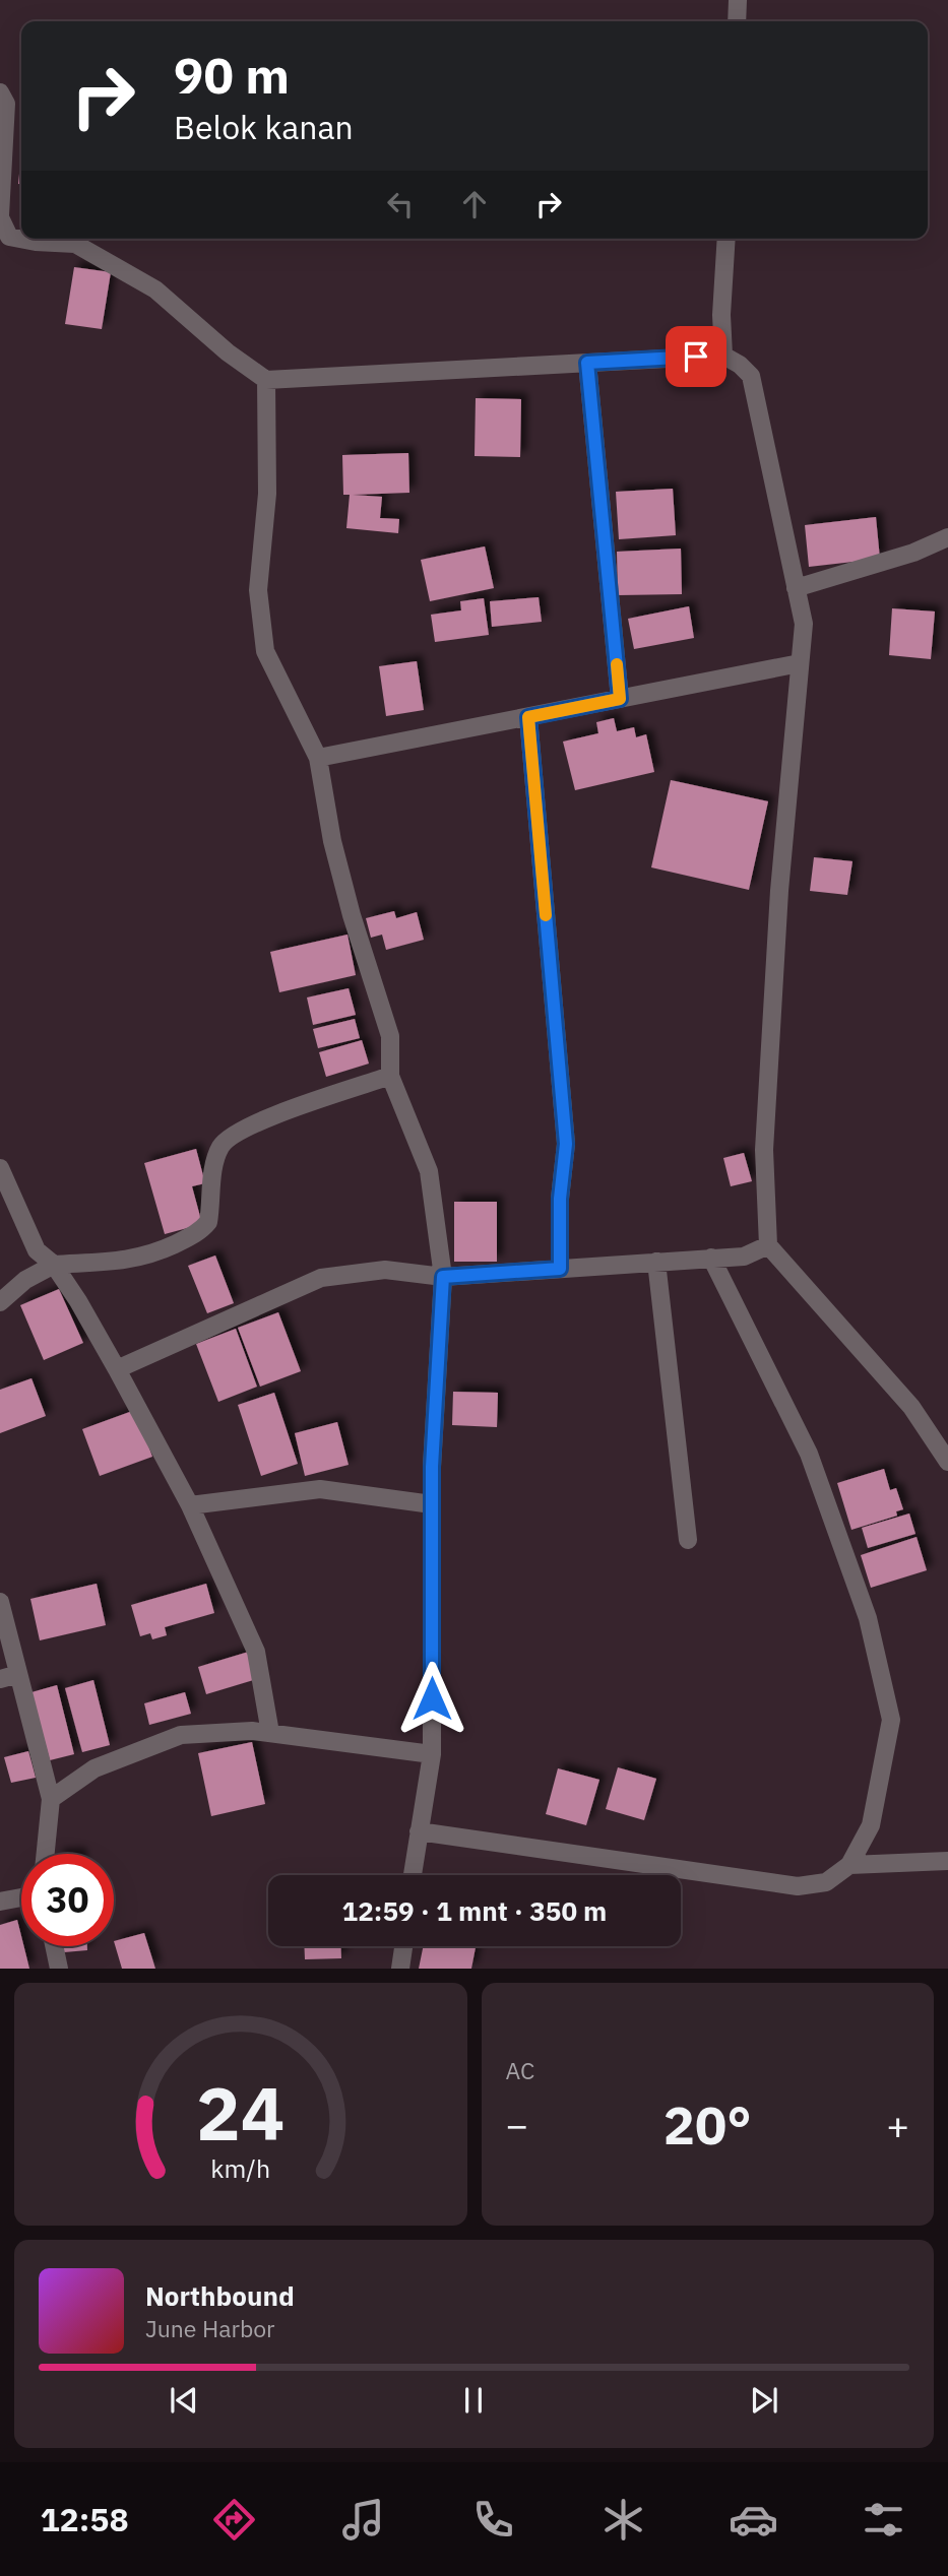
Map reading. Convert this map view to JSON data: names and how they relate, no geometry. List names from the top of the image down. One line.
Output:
{"page":{"turn":["90 m","Belok kanan"],"limit":"30","trip":"12:59 · 1 mnt · 350 m","tile":"AC","heat":["−","20°","+"],"song":["Northbound","June Harbor"],"tabs":"12:58","gauge":["24","km/h"]}}
